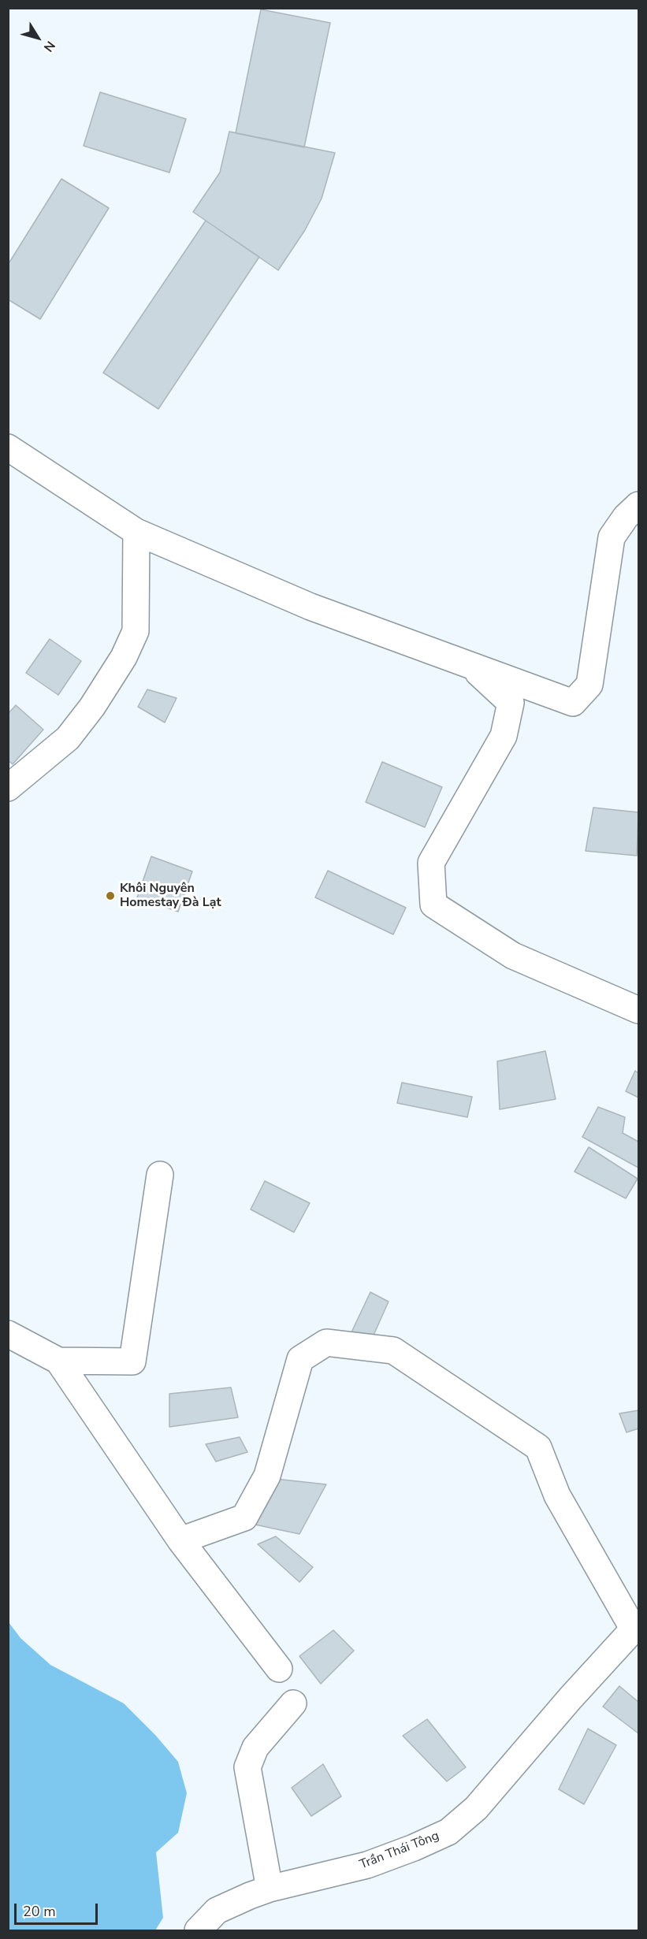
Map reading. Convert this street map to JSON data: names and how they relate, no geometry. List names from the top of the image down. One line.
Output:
{"streets":{"street":["Trần Thái Tông"]},"places":["Khôi Nguyên Homestay Đà Lạt"],"scale_bar":"20 m","north":"bottom right"}
